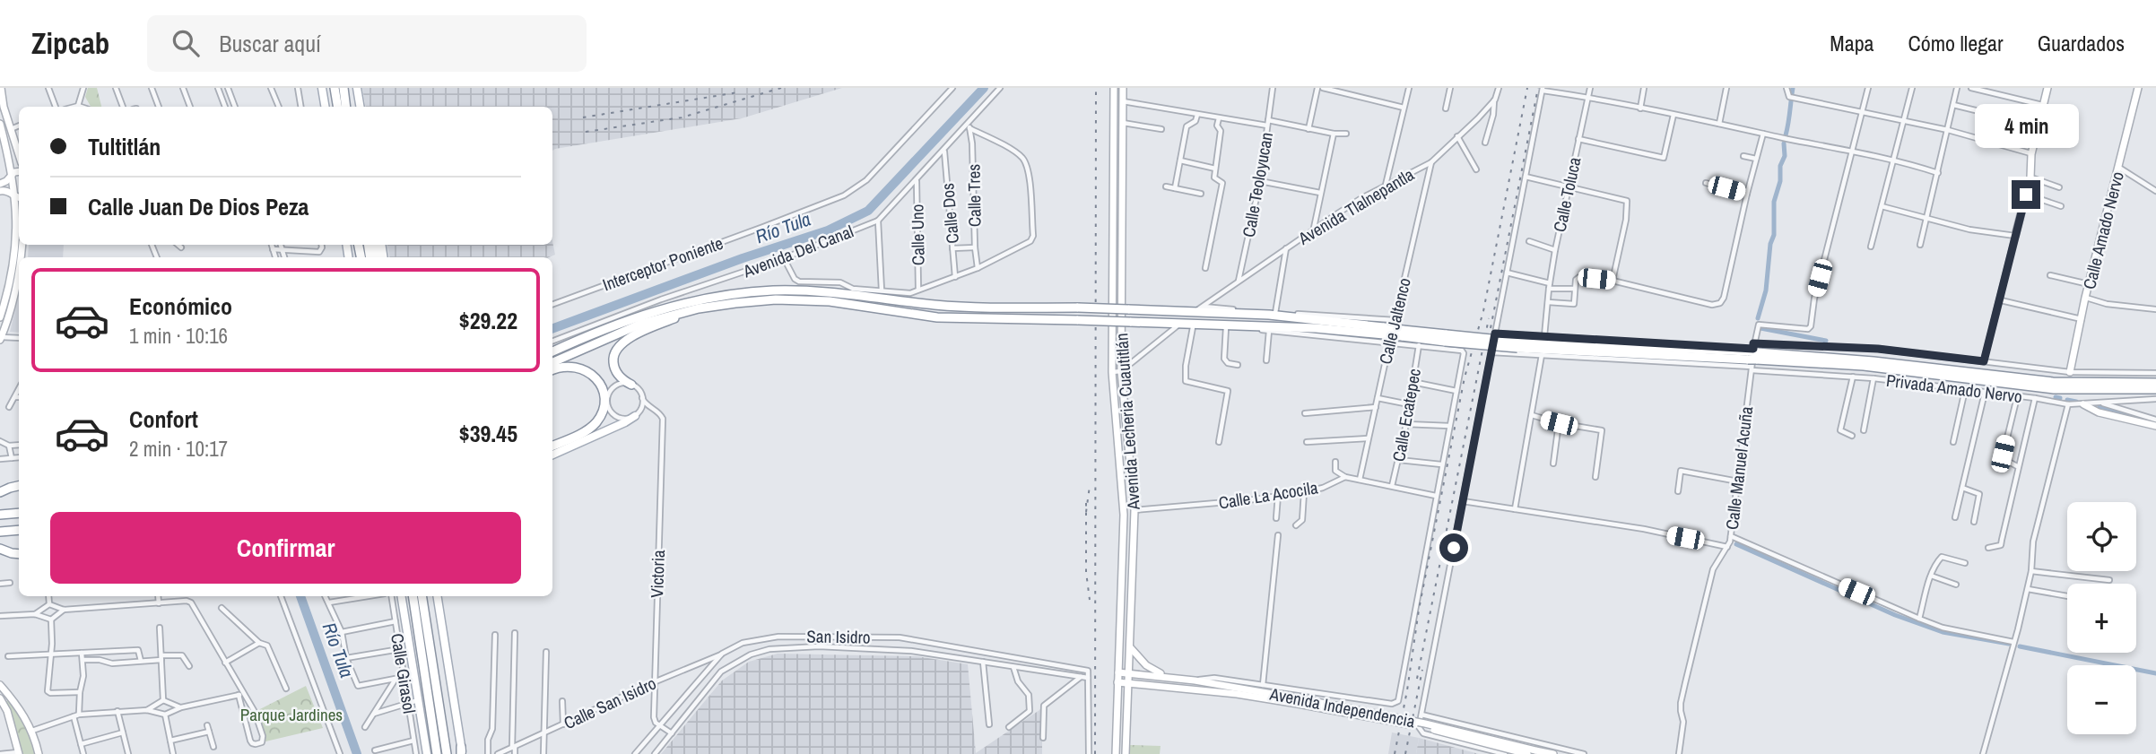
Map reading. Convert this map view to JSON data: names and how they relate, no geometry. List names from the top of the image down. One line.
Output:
{"streets":{"main road":["Calle Amado Nervo","Avenida Lecheria Cuautitlán","Avenida Independencia"],"street":["Calle Teoloyucan","Calle Toluca","Calle Tres","Avenida Tlalnepantla","Calle Dos","Calle Uno","Avenida Del Canal","Interceptor Poniente","Calle Jaltenco","Privada Amado Nervo","Calle Ecatepec","Calle Manuel Acuña","Calle La Acocila","Victoria","San Isidro","Calle Girasol","Calle San Isidro"]},"crossings":[["Calle Teoloyucan","Avenida Tlalnepantla"],["Calle Tres","Avenida Del Canal"],["Avenida Tlalnepantla","Calle Jaltenco"],["Calle Dos","Avenida Del Canal"],["Calle Uno","Avenida Del Canal"],["Privada Amado Nervo","Calle Manuel Acuña"],["Avenida Lecheria Cuautitlán","Calle La Acocila"],["Avenida Lecheria Cuautitlán","Avenida Independencia"],["Victoria","San Isidro"],["Victoria","Calle San Isidro"],["San Isidro","Calle San Isidro"]],"water":["Río Tula"],"parks":["Parque Jardines"],"page":{"header":"Zipcab","search":"Buscar aquí","nav":["Mapa","Cómo llegar","Guardados"],"bubble":"4 min","banner":["Tultitlán","Calle Juan De Dios Peza"],"list":[{"name":"Económico","note":"1 min · 10:16","value":"$29.22"},{"name":"Confort","note":"2 min · 10:17","value":"$39.45"}],"buttons":"Confirmar","map_buttons":["+","−"]}}
